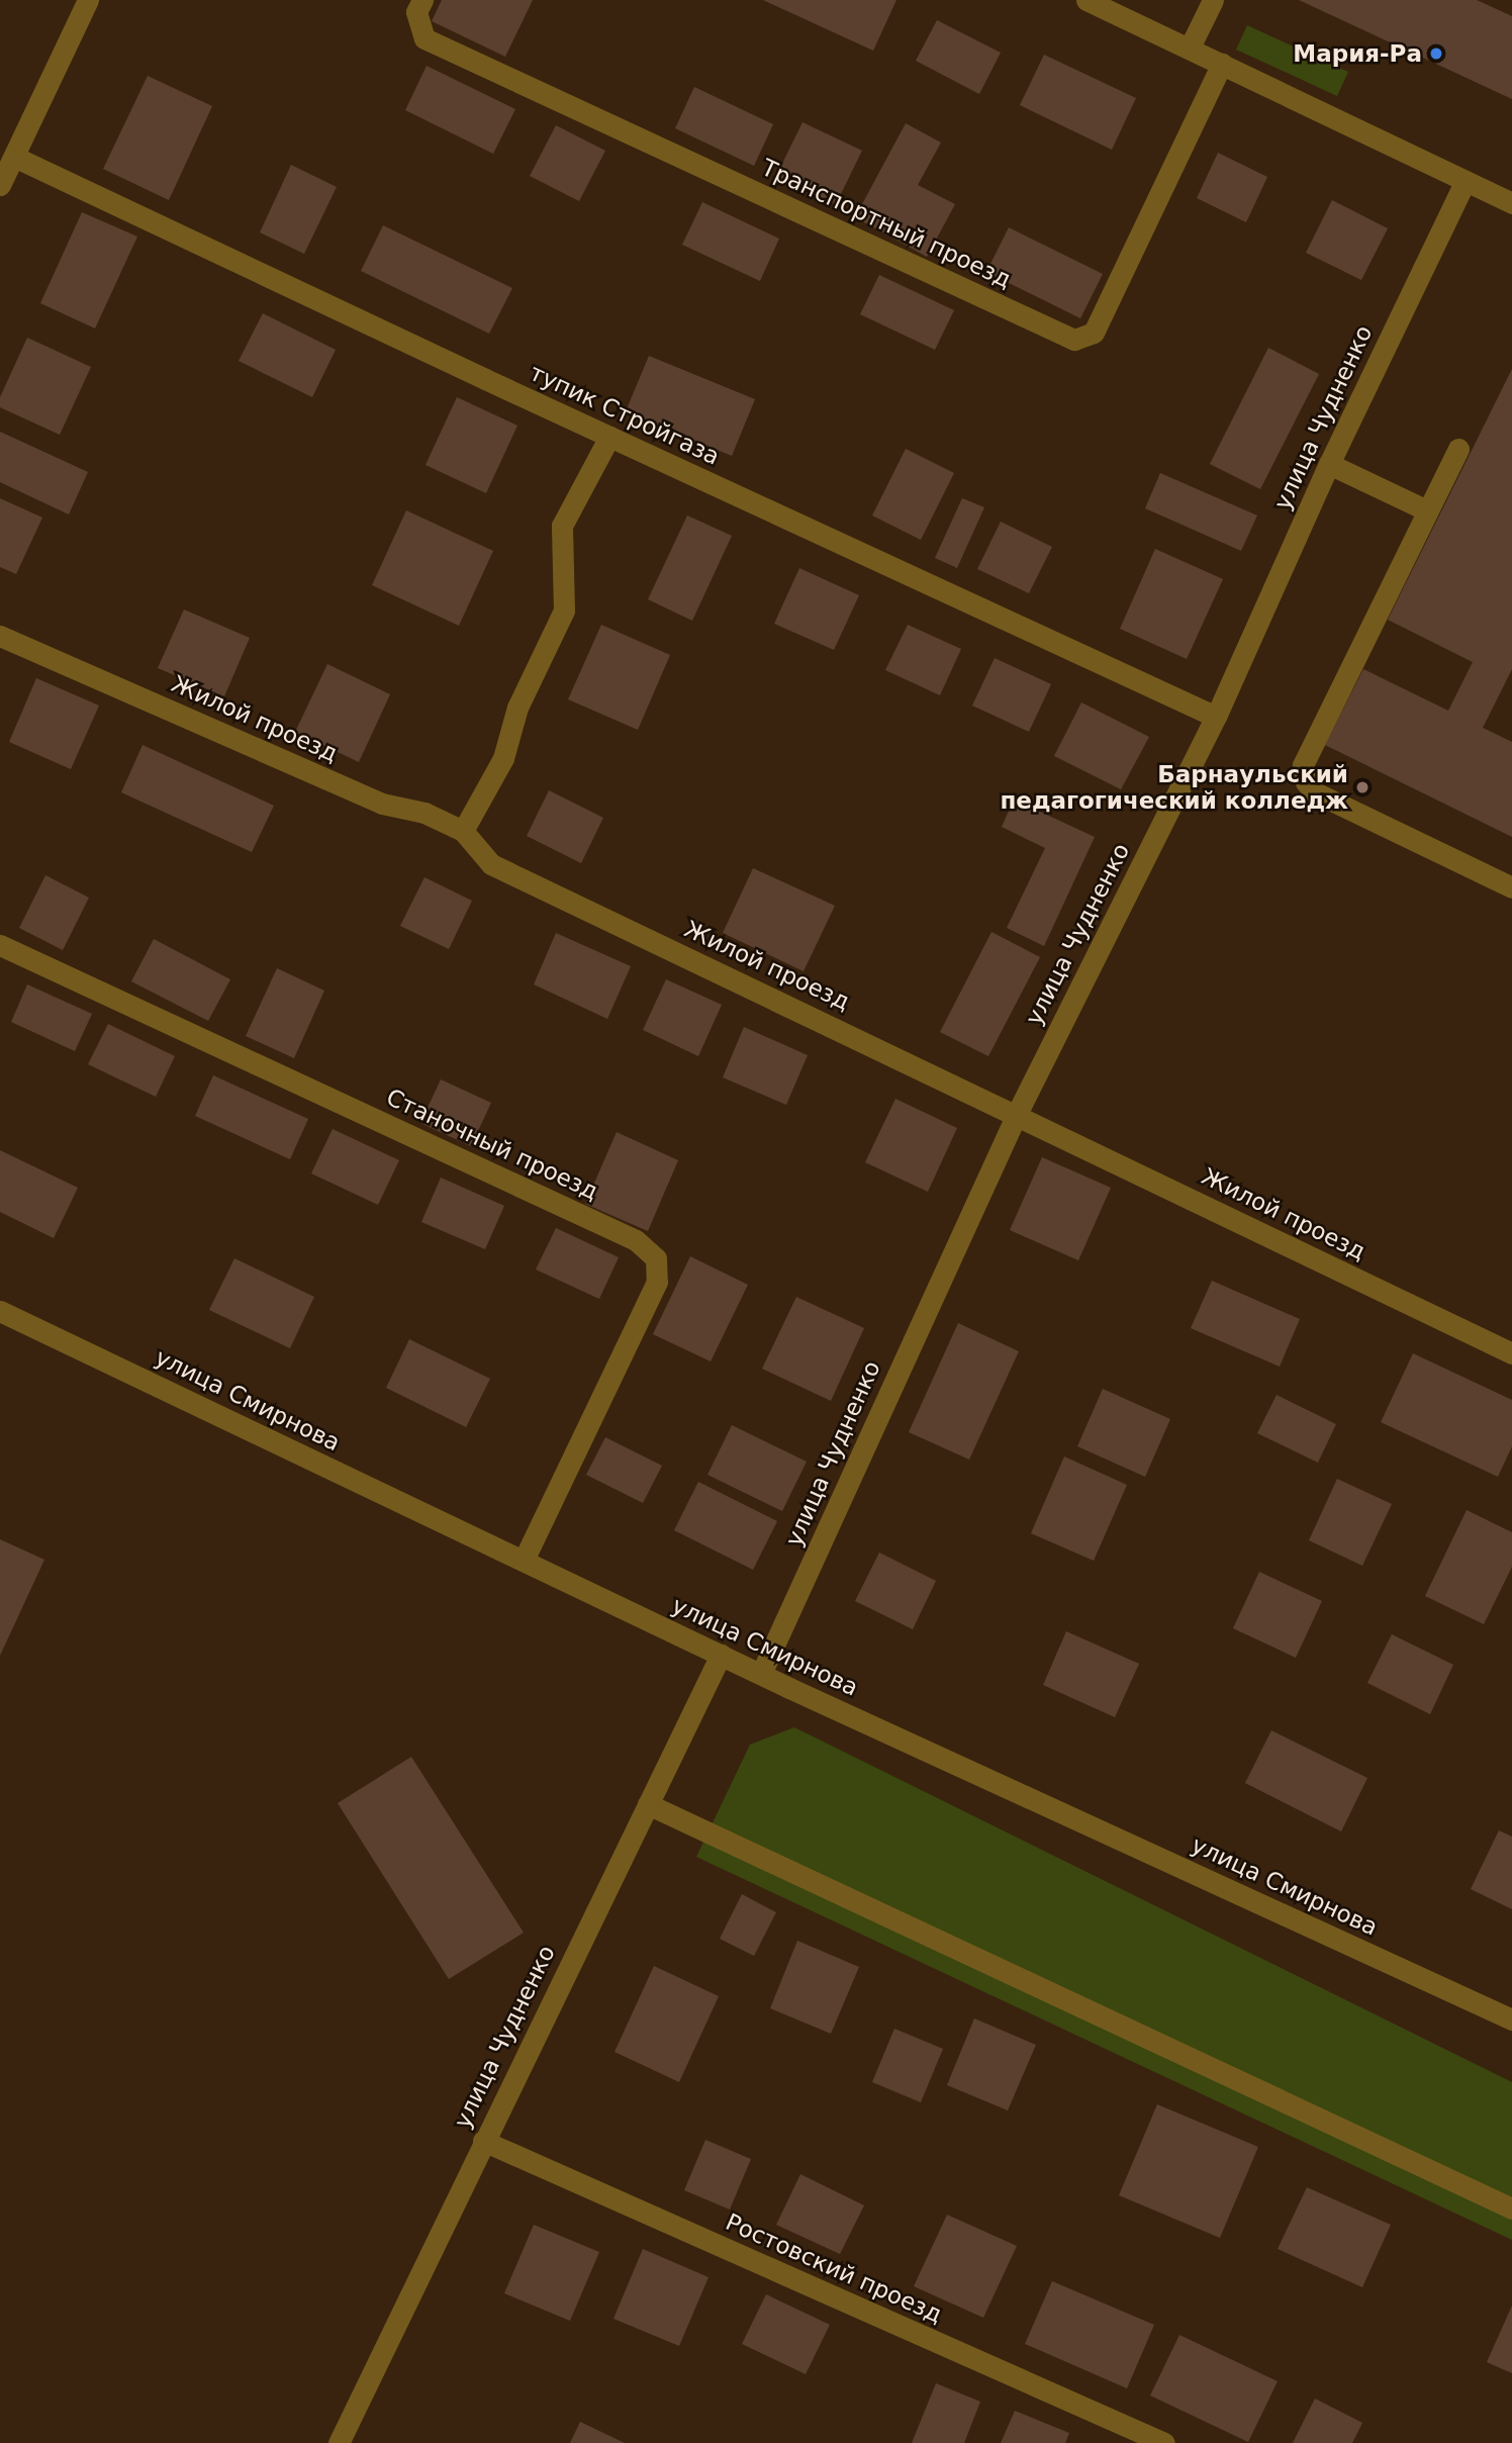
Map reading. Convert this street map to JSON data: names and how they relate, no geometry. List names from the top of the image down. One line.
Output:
{"streets":{"street":["Транспортный проезд","тупик Стройгаза","улица Чудненко","Жилой проезд","Станочный проезд","улица Смирнова","Ростовский проезд"]},"crossings":[["тупик Стройгаза","улица Чудненко"],["улица Чудненко","Жилой проезд"],["улица Чудненко","улица Смирнова"],["улица Чудненко","Ростовский проезд"],["Станочный проезд","улица Смирнова"]],"places":["Мария-Ра","Барнаульский педагогический колледж"]}
